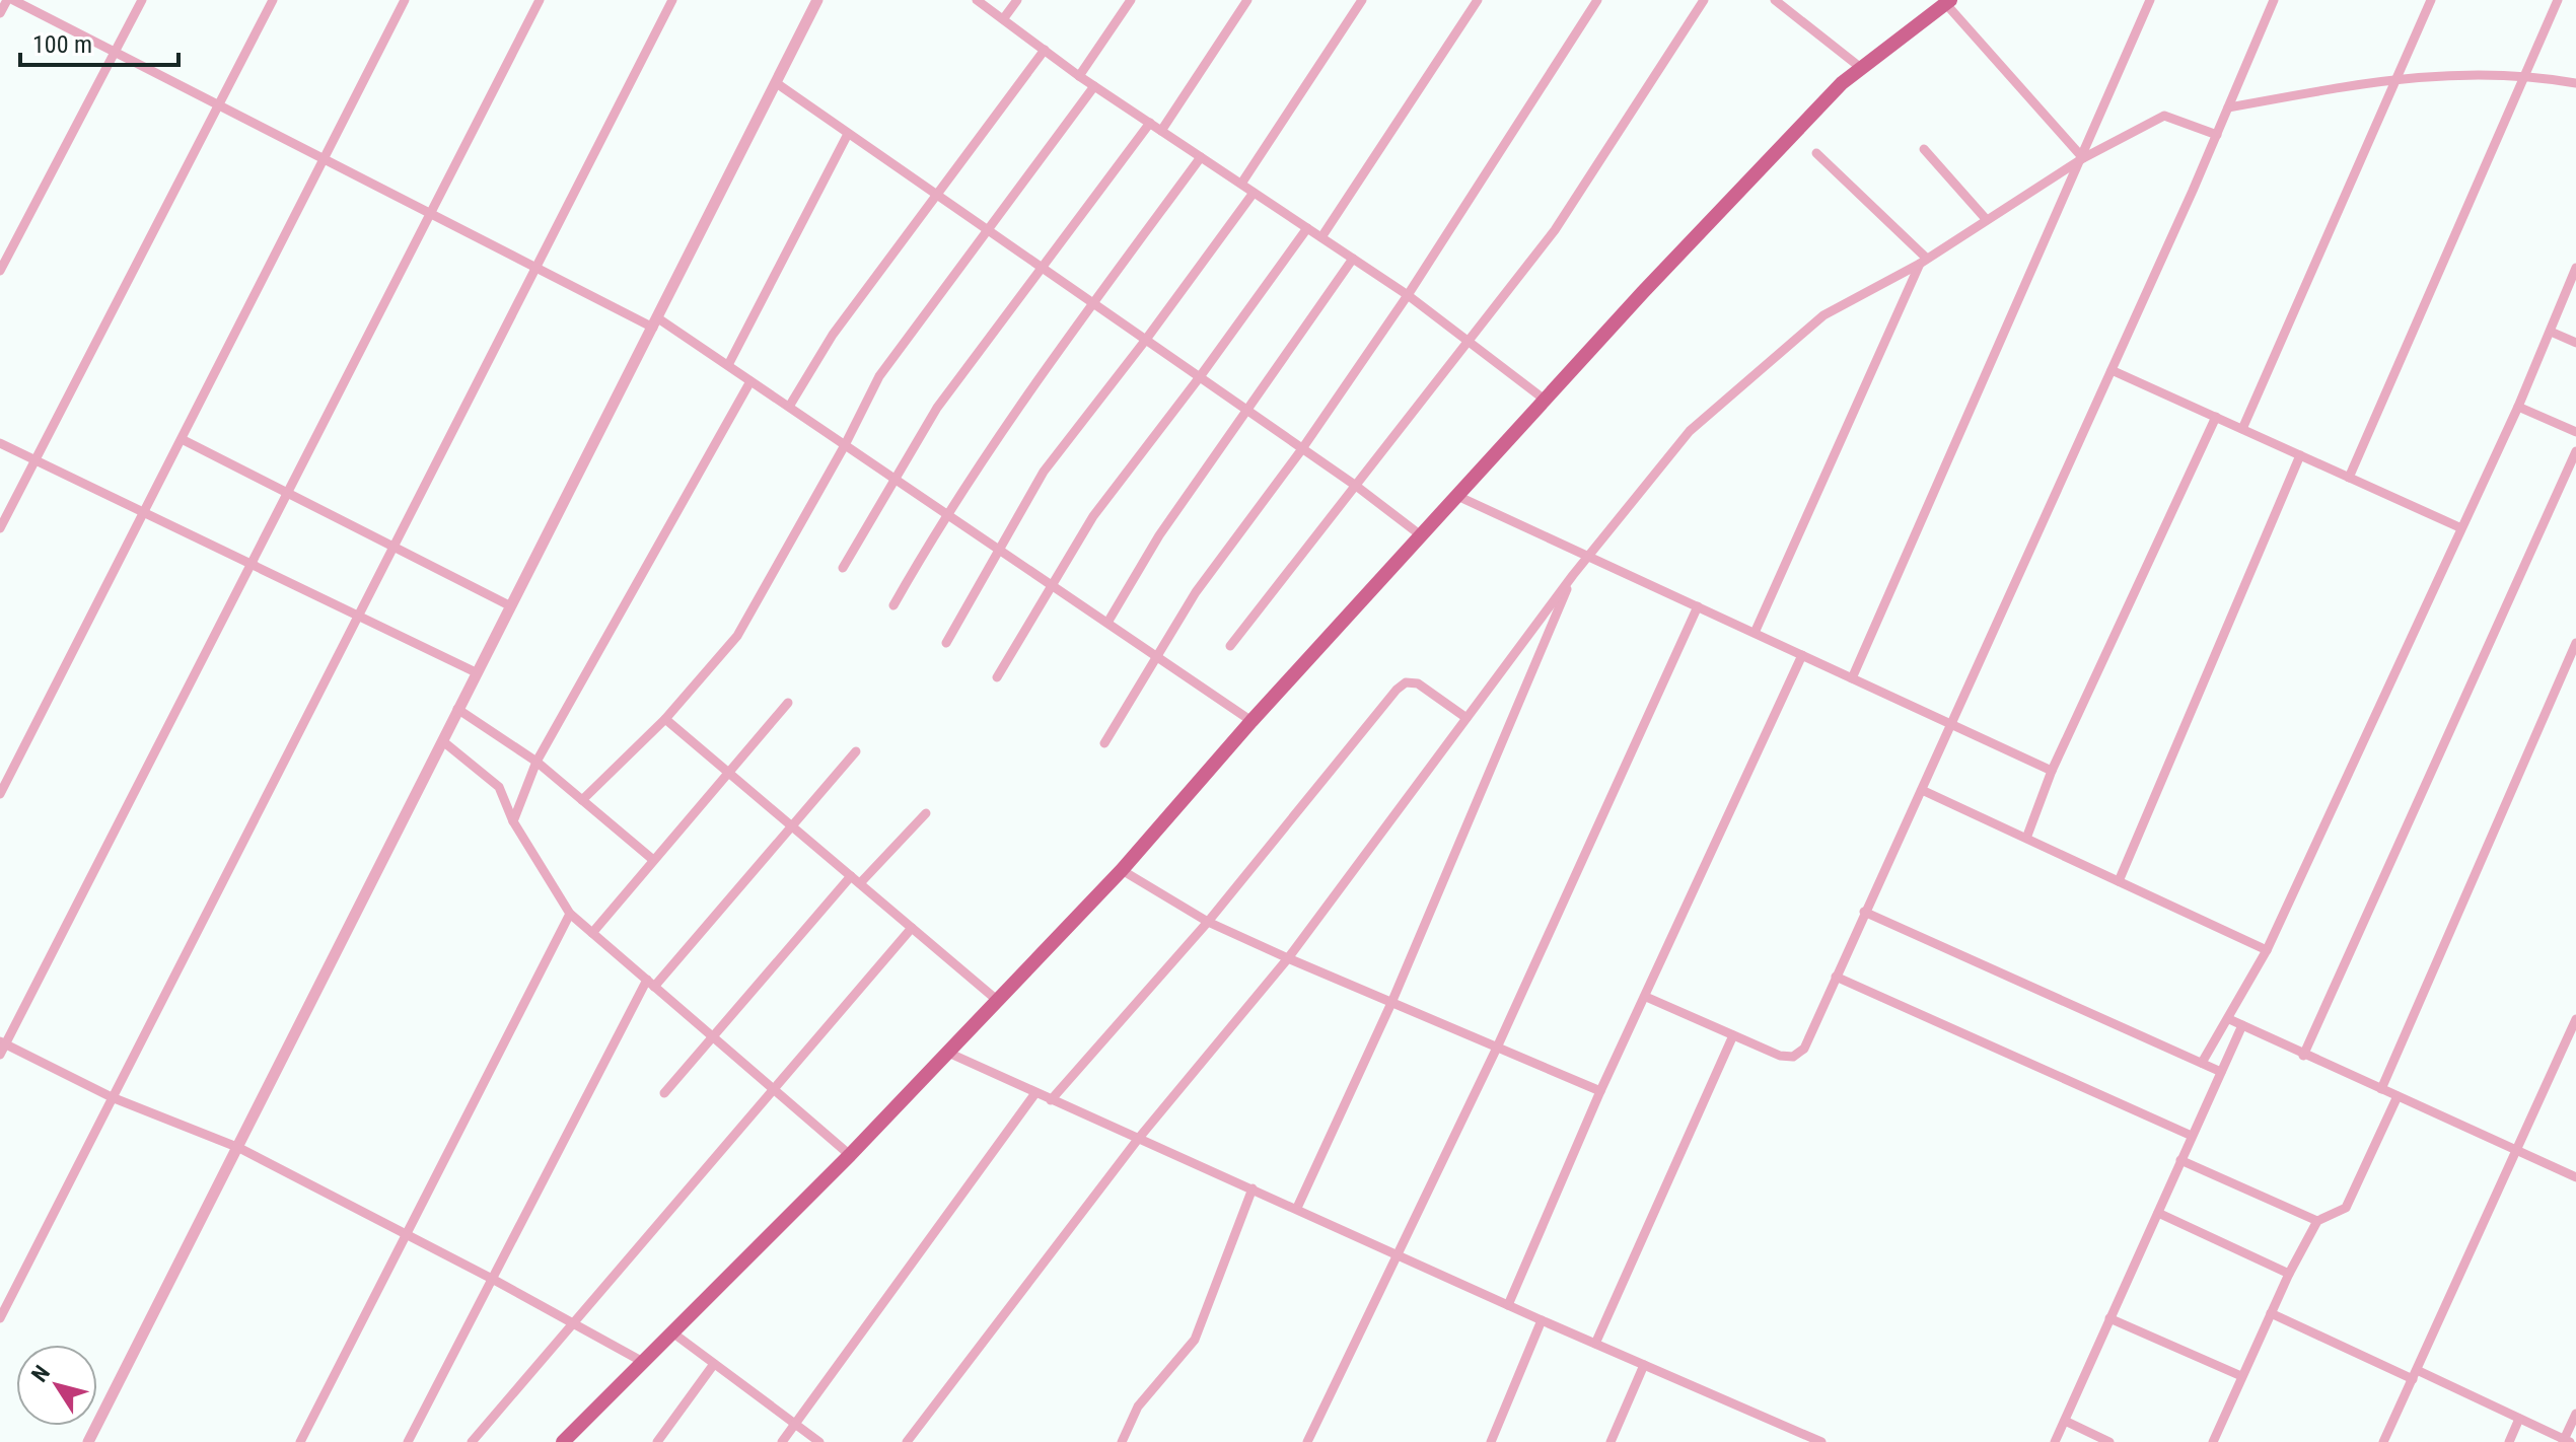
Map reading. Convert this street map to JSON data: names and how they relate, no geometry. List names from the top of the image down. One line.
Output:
{"scale_bar":"100 m","north":"top left"}
